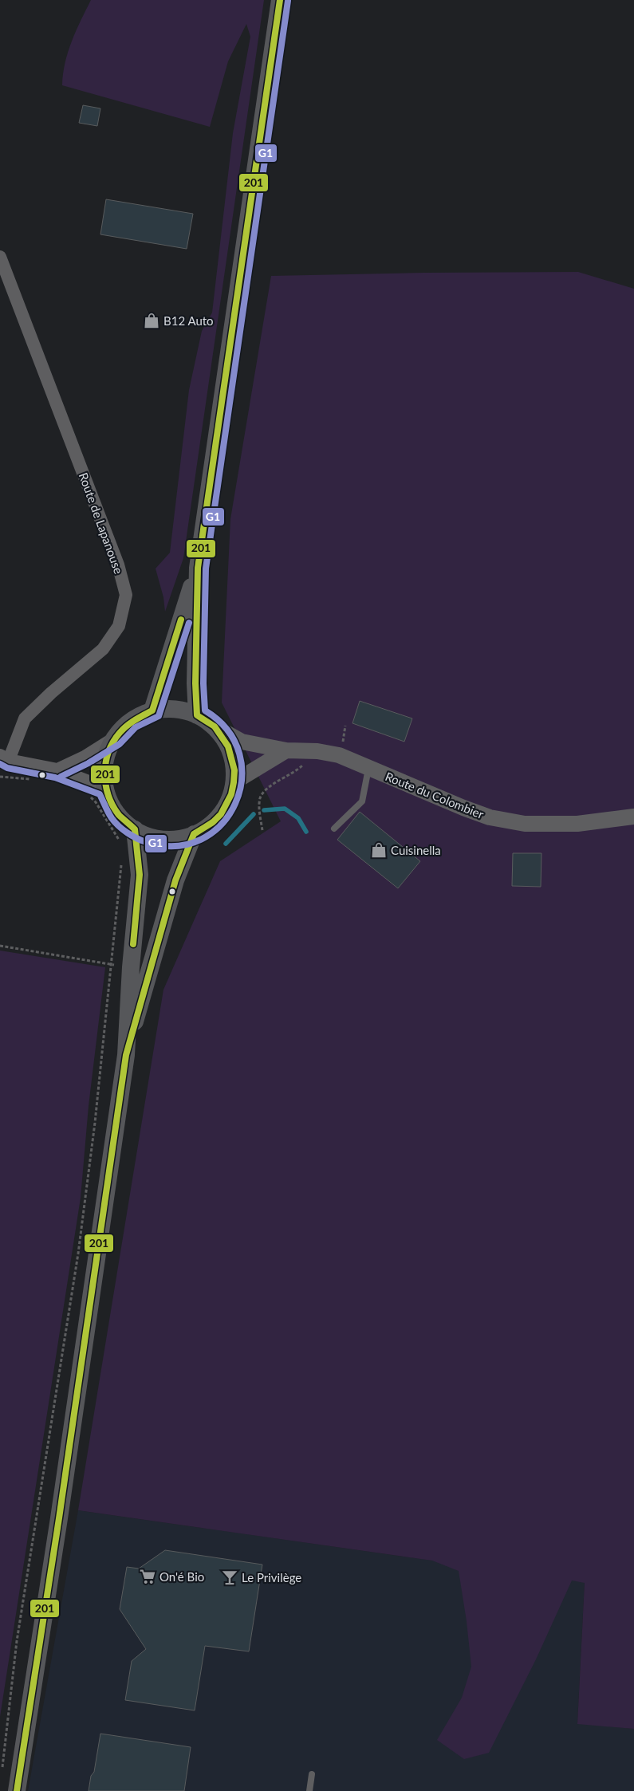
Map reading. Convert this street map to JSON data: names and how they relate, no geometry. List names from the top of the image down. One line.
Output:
{"streets":{"street":["Route de Lapanouse","Route du Colombier"]},"places":{"shop":["B12 Auto","Cuisinella"],"supermarket":["On'é Bio"],"bar":["Le Privilège"]},"lines":["transit line 201","transit line G1"]}
